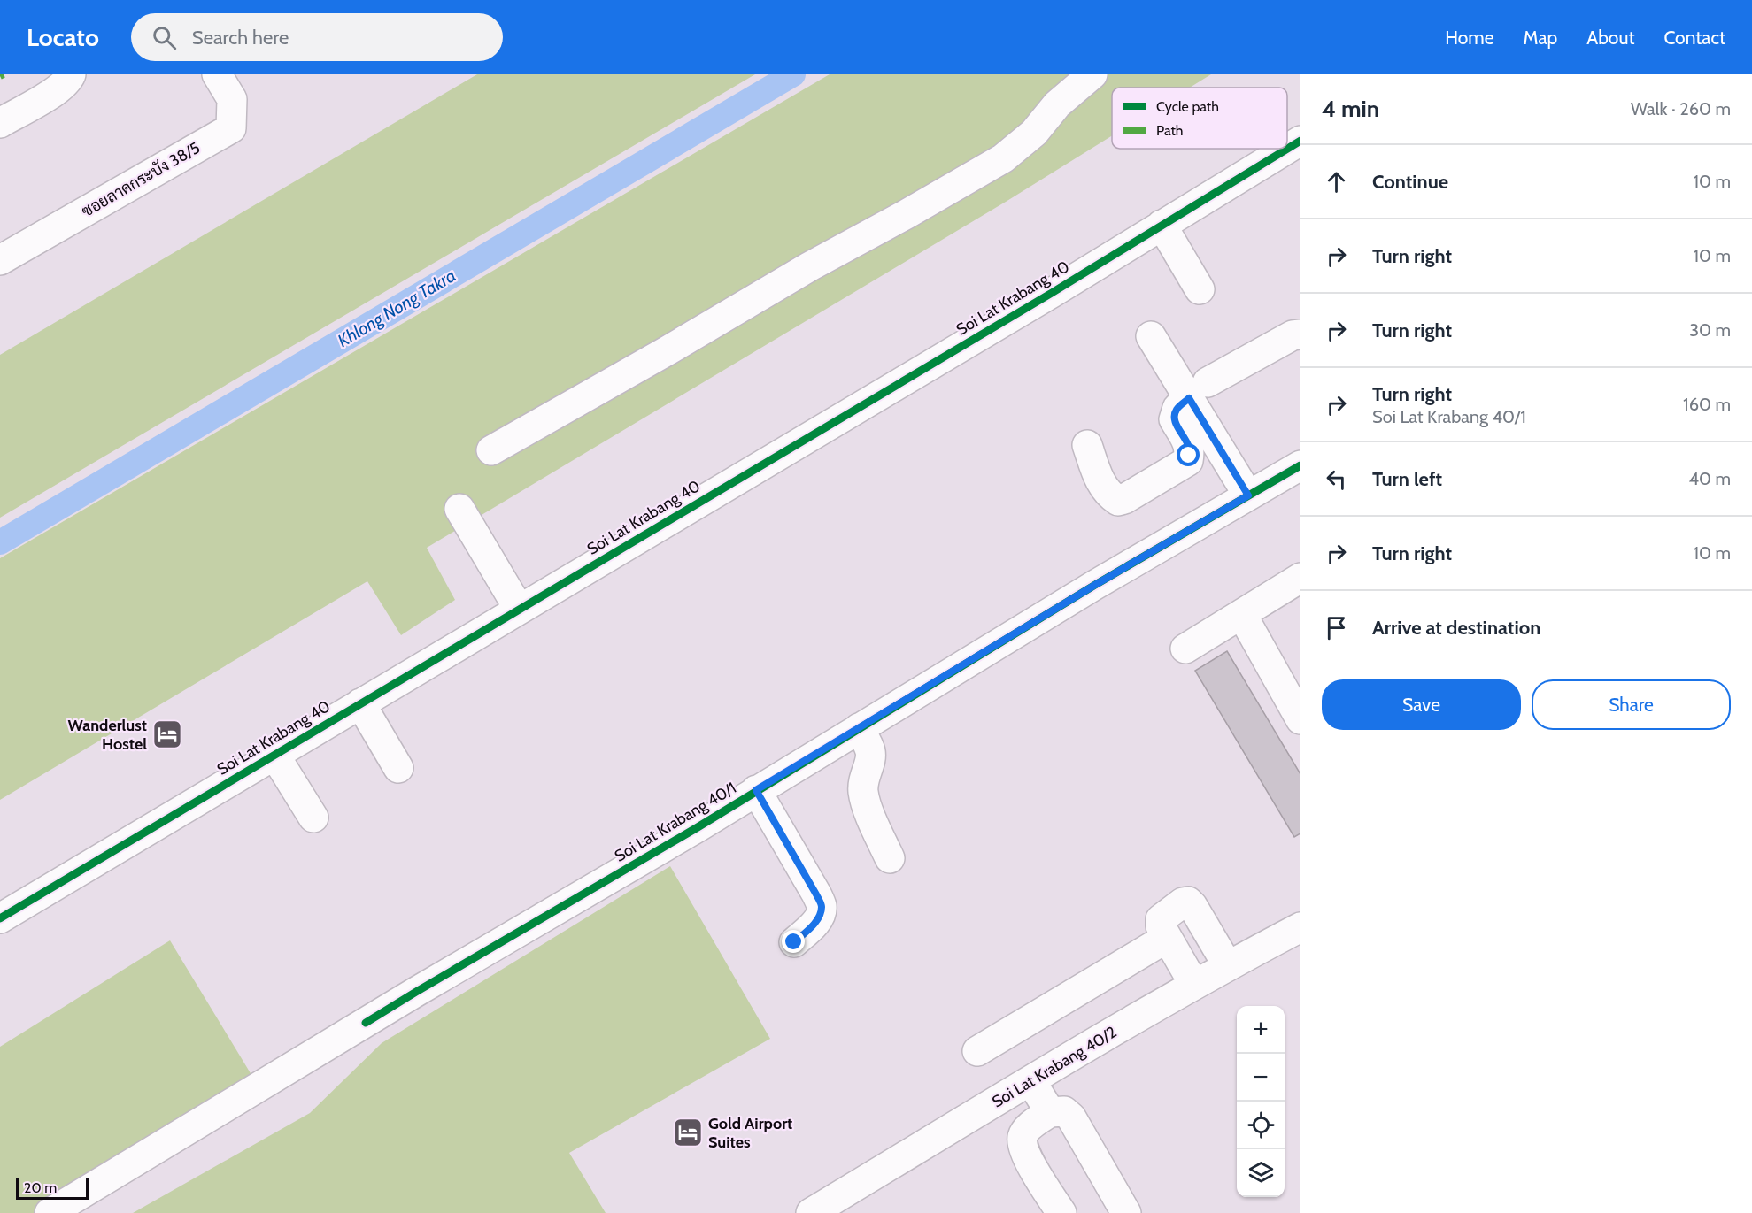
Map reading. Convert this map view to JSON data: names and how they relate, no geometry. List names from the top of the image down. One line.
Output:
{"streets":{"street":["ซอยลาดกระบัง 38/5","Soi Lat Krabang 40","Soi Lat Krabang 40/1","Soi Lat Krabang 40/2"]},"water":["Khlong Nong Takra"],"places":{"hotel":["Wanderlust Hostel","Gold Airport Suites"]},"legend":["Cycle path","Path"],"scale_bar":"20 m","page":{"header":"Locato","search":"Search here","nav":["Home","Map","About","Contact"],"heading":["4 min","Walk · 260 m"],"list":[["Continue","10 m"],["Turn right","10 m"],["Turn right","30 m"],["Turn right","Soi Lat Krabang 40/1","160 m"],["Turn left","40 m"],["Turn right","10 m"],"Arrive at destination"],"buttons":["Save","Share"],"map_buttons":["+","−"],"scale":"20 m"}}
